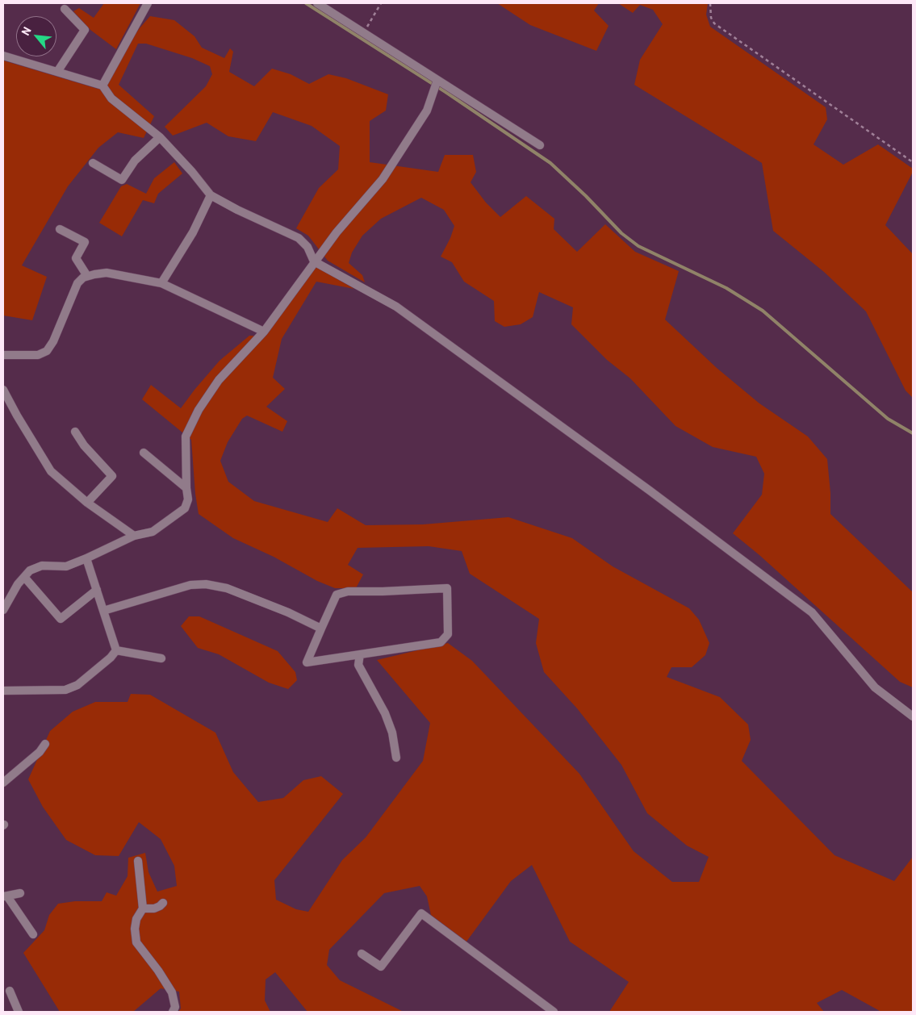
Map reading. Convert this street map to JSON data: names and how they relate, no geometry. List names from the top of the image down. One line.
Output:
{"north":"top left"}
